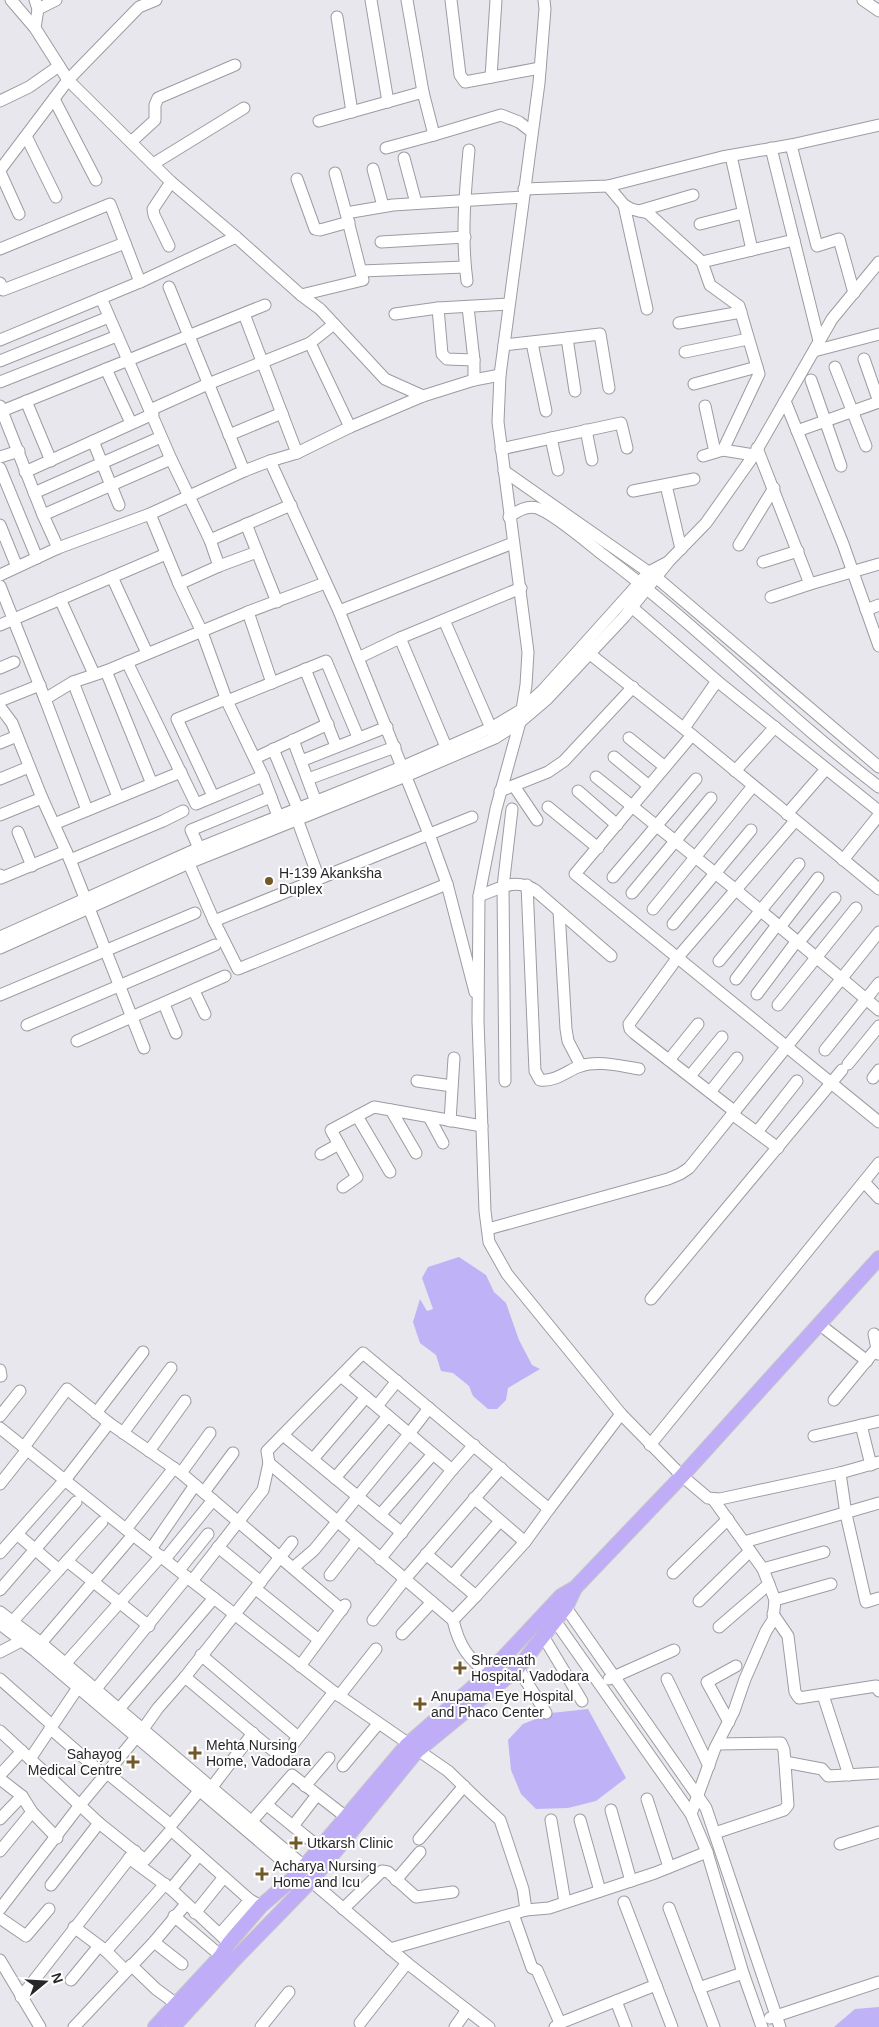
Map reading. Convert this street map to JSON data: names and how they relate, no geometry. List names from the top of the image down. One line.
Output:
{"places":{"other":["H-139 Akanksha Duplex"],"health":["Shreenath Hospital, Vadodara","Anupama Eye Hospital and Phaco Center","Mehta Nursing Home, Vadodara","Sahayog Medical Centre","Utkarsh Clinic","Acharya Nursing Home and Icu"]},"north":"right"}
